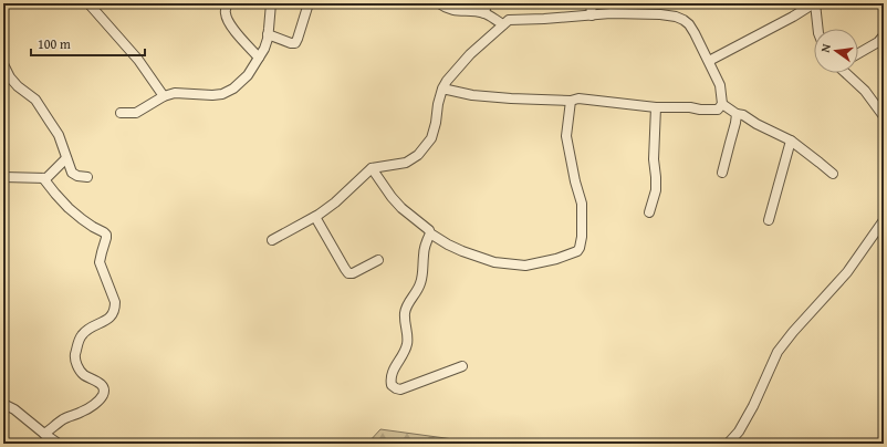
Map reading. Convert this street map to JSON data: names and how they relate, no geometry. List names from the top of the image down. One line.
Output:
{"scale_bar":"100 m","north":"left"}
